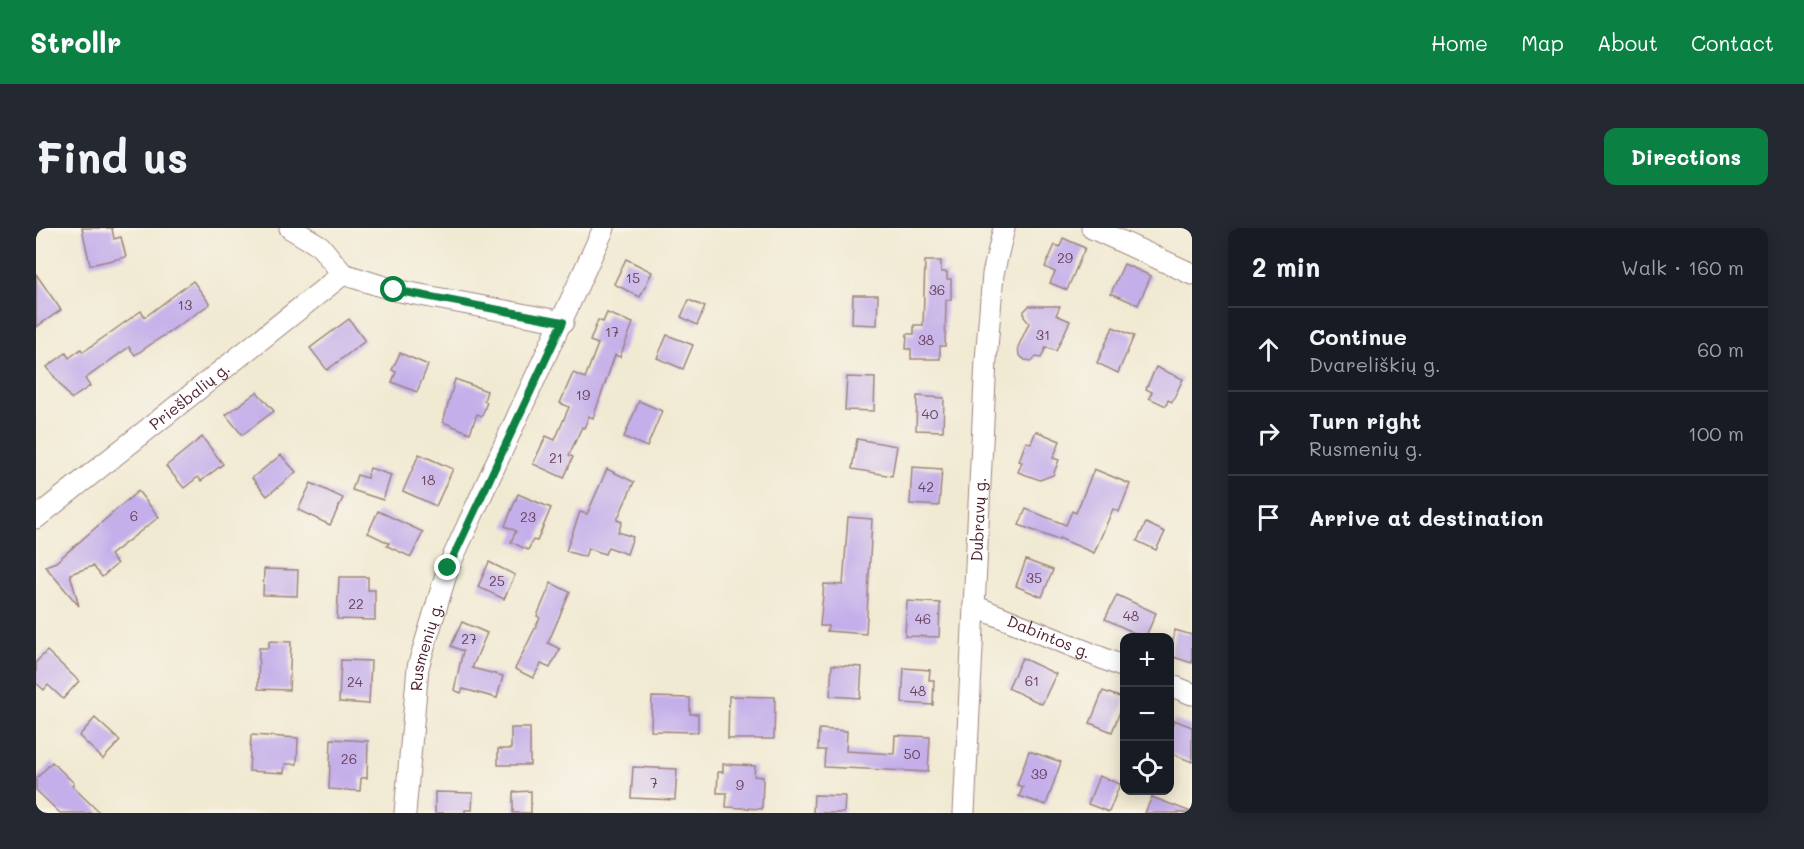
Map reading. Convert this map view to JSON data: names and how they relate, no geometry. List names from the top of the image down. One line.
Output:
{"streets":{"street":["Priešbalių g.","Dubravų g.","Dabintos g.","Rusmenių g."]},"crossings":[["Dubravų g.","Dabintos g."]],"house_numbers":["29","15","36","13","17","31","38","19","40","21","18","42","6","23","35","25","22","48","46","27","61","24","48","50","26","39","7","9"],"page":{"header":"Strollr","nav":["Home","Map","About","Contact"],"buttons":"Directions","title":"Find us","heading":["2 min","Walk · 160 m"],"list":[["Continue","Dvareliškių g.","60 m"],["Turn right","Rusmenių g.","100 m"],"Arrive at destination"],"map_buttons":["+","−"]}}
